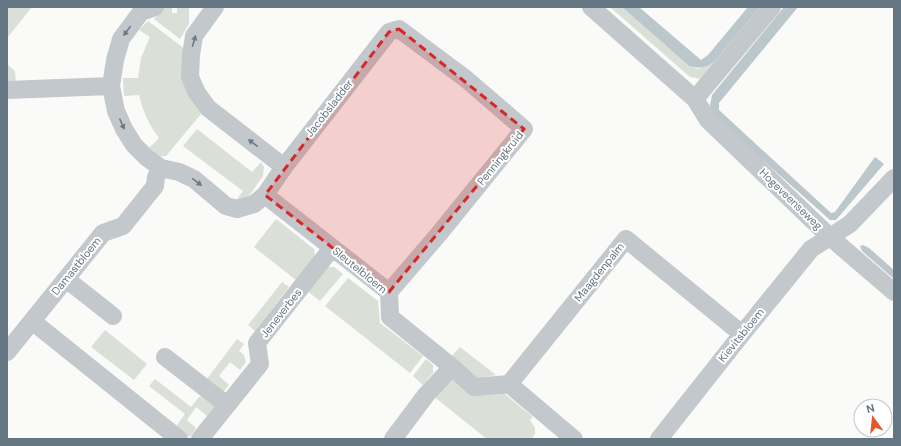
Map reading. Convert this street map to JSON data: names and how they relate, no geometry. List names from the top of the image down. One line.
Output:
{"streets":{"street":["Jacobsladder","Penningkruid","Hogeveenseweg","Damastbloem","Sleutelbloem","Maagdenpalm","Jeneverbes","Kievitsbloem"]},"crossings":[["Jacobsladder","Penningkruid"],["Jacobsladder","Sleutelbloem"],["Penningkruid","Sleutelbloem"],["Hogeveenseweg","Kievitsbloem"],["Sleutelbloem","Maagdenpalm"],["Sleutelbloem","Jeneverbes"],["Maagdenpalm","Kievitsbloem"]],"north":"top"}
